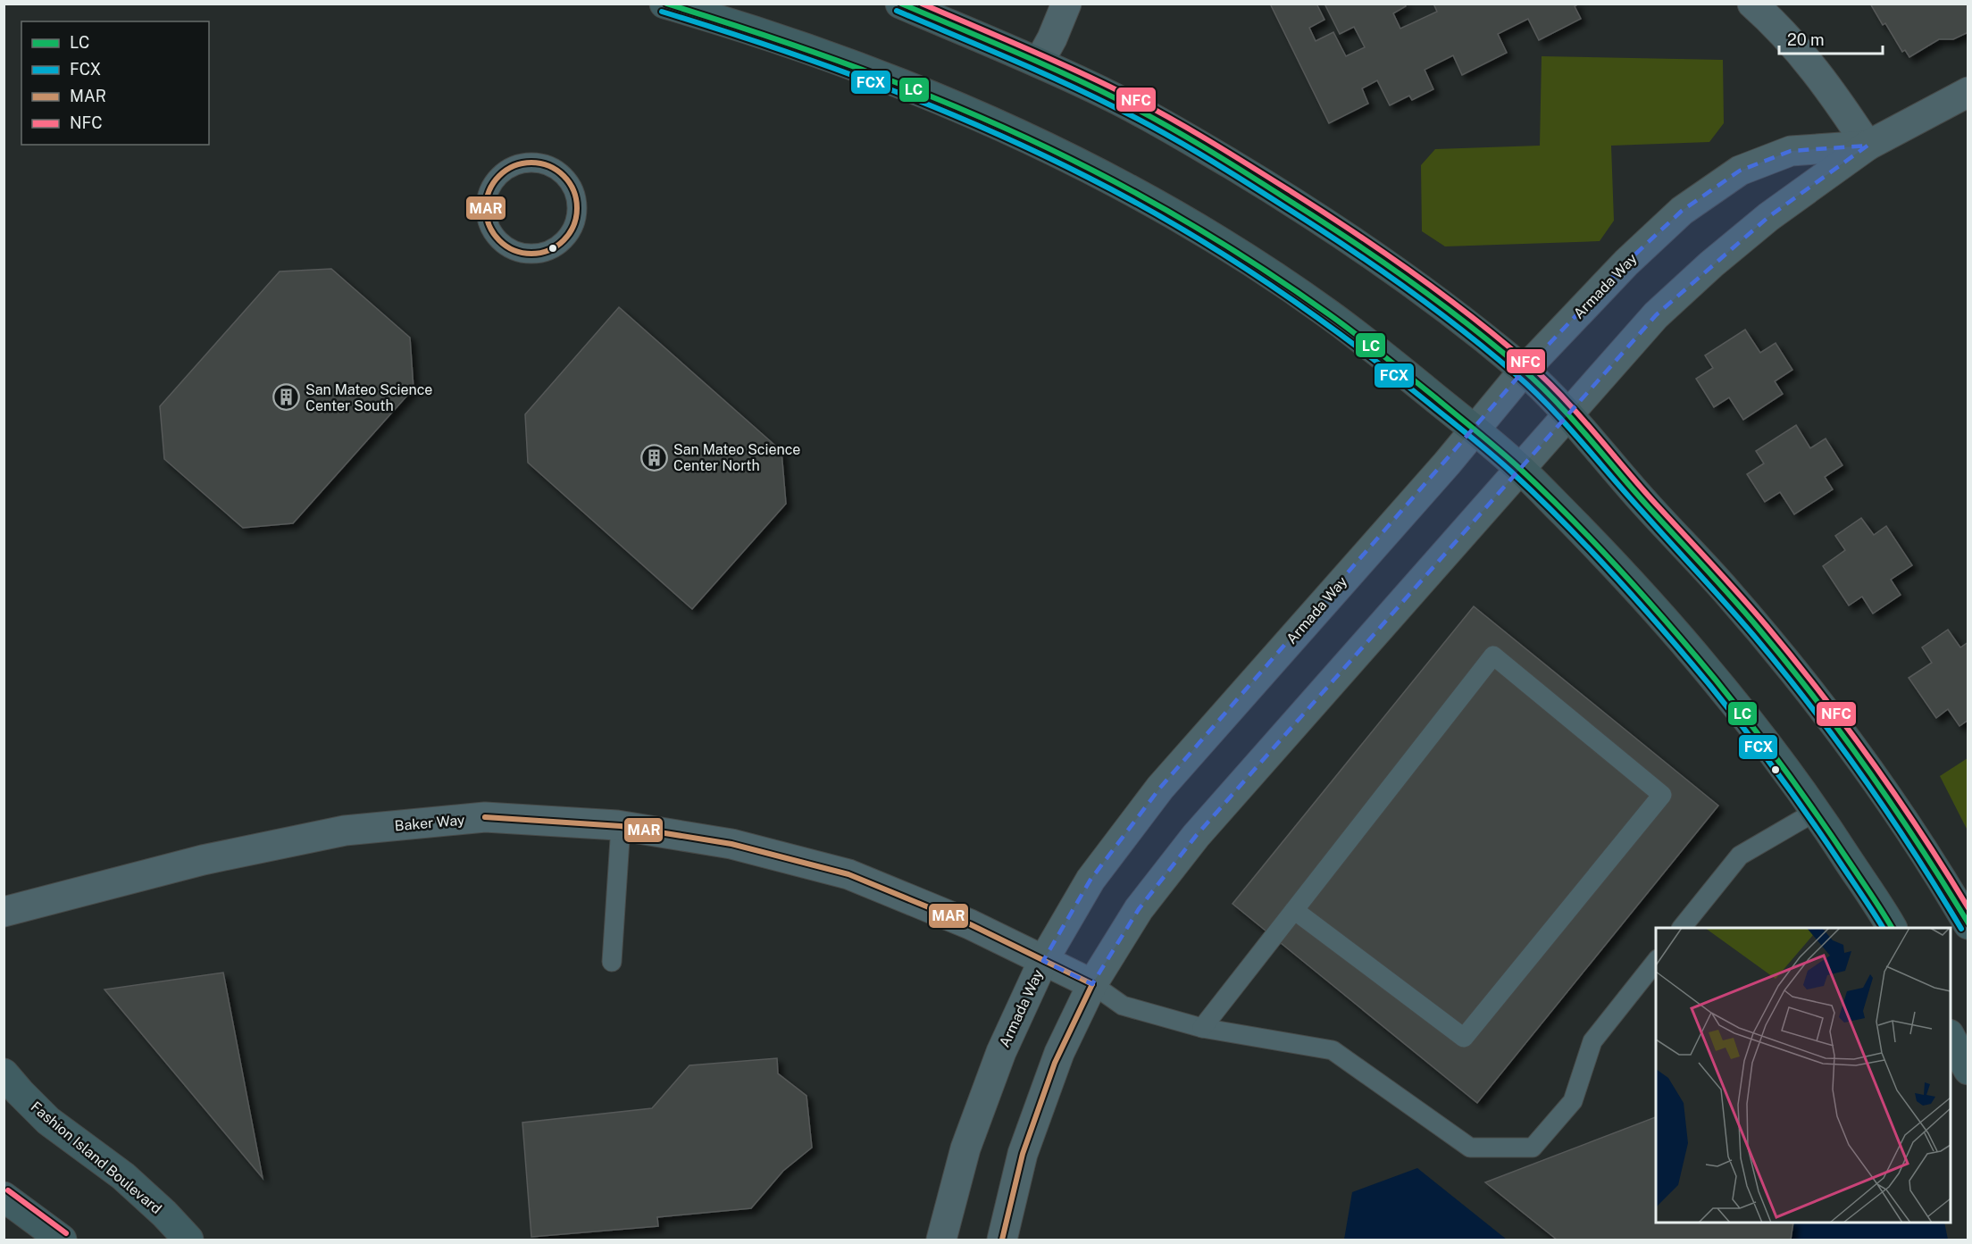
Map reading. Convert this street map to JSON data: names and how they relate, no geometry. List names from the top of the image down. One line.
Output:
{"streets":{"main road":["Fashion Island Boulevard"],"street":["Armada Way","Baker Way"]},"crossings":[["Armada Way","Baker Way"]],"places":{"building":["San Mateo Science Center South","San Mateo Science Center North"]},"lines":["transit line LC","transit line NFC","transit line FCX","transit line MAR"],"legend":["LC","FCX","MAR","NFC"],"scale_bar":"20 m"}
